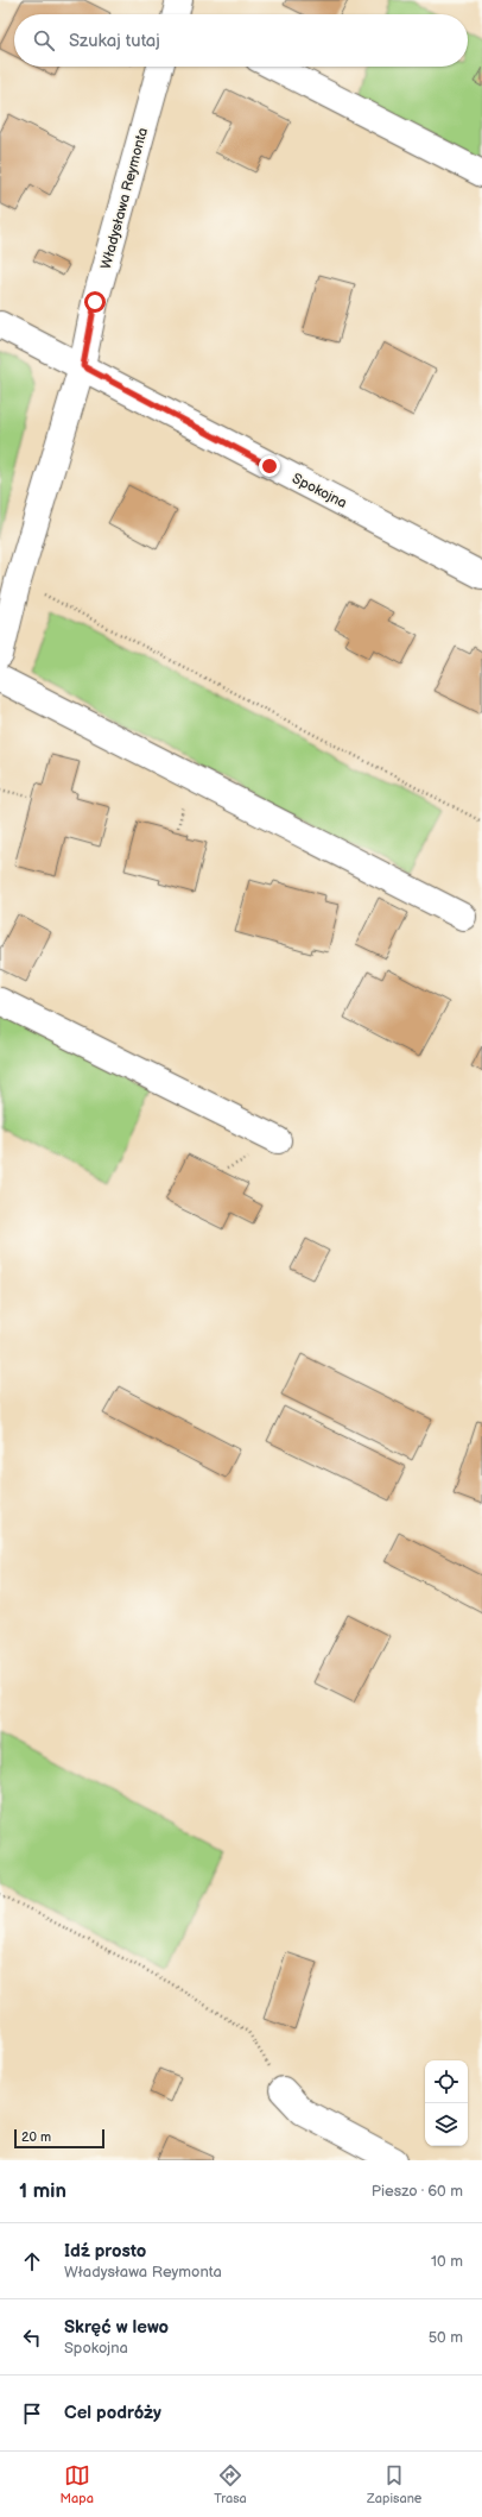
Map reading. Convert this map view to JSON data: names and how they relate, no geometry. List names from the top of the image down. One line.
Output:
{"streets":{"street":["Władysława Reymonta","Spokojna"]},"crossings":[["Władysława Reymonta","Spokojna"]],"scale_bar":"20 m","page":{"search":"Szukaj tutaj","scale":"20 m","heading":["1 min","Pieszo · 60 m"],"list":[["Idź prosto","Władysława Reymonta","10 m"],["Skręć w lewo","Spokojna","50 m"],"Cel podróży"],"nav":["Mapa","Trasa","Zapisane"]}}
